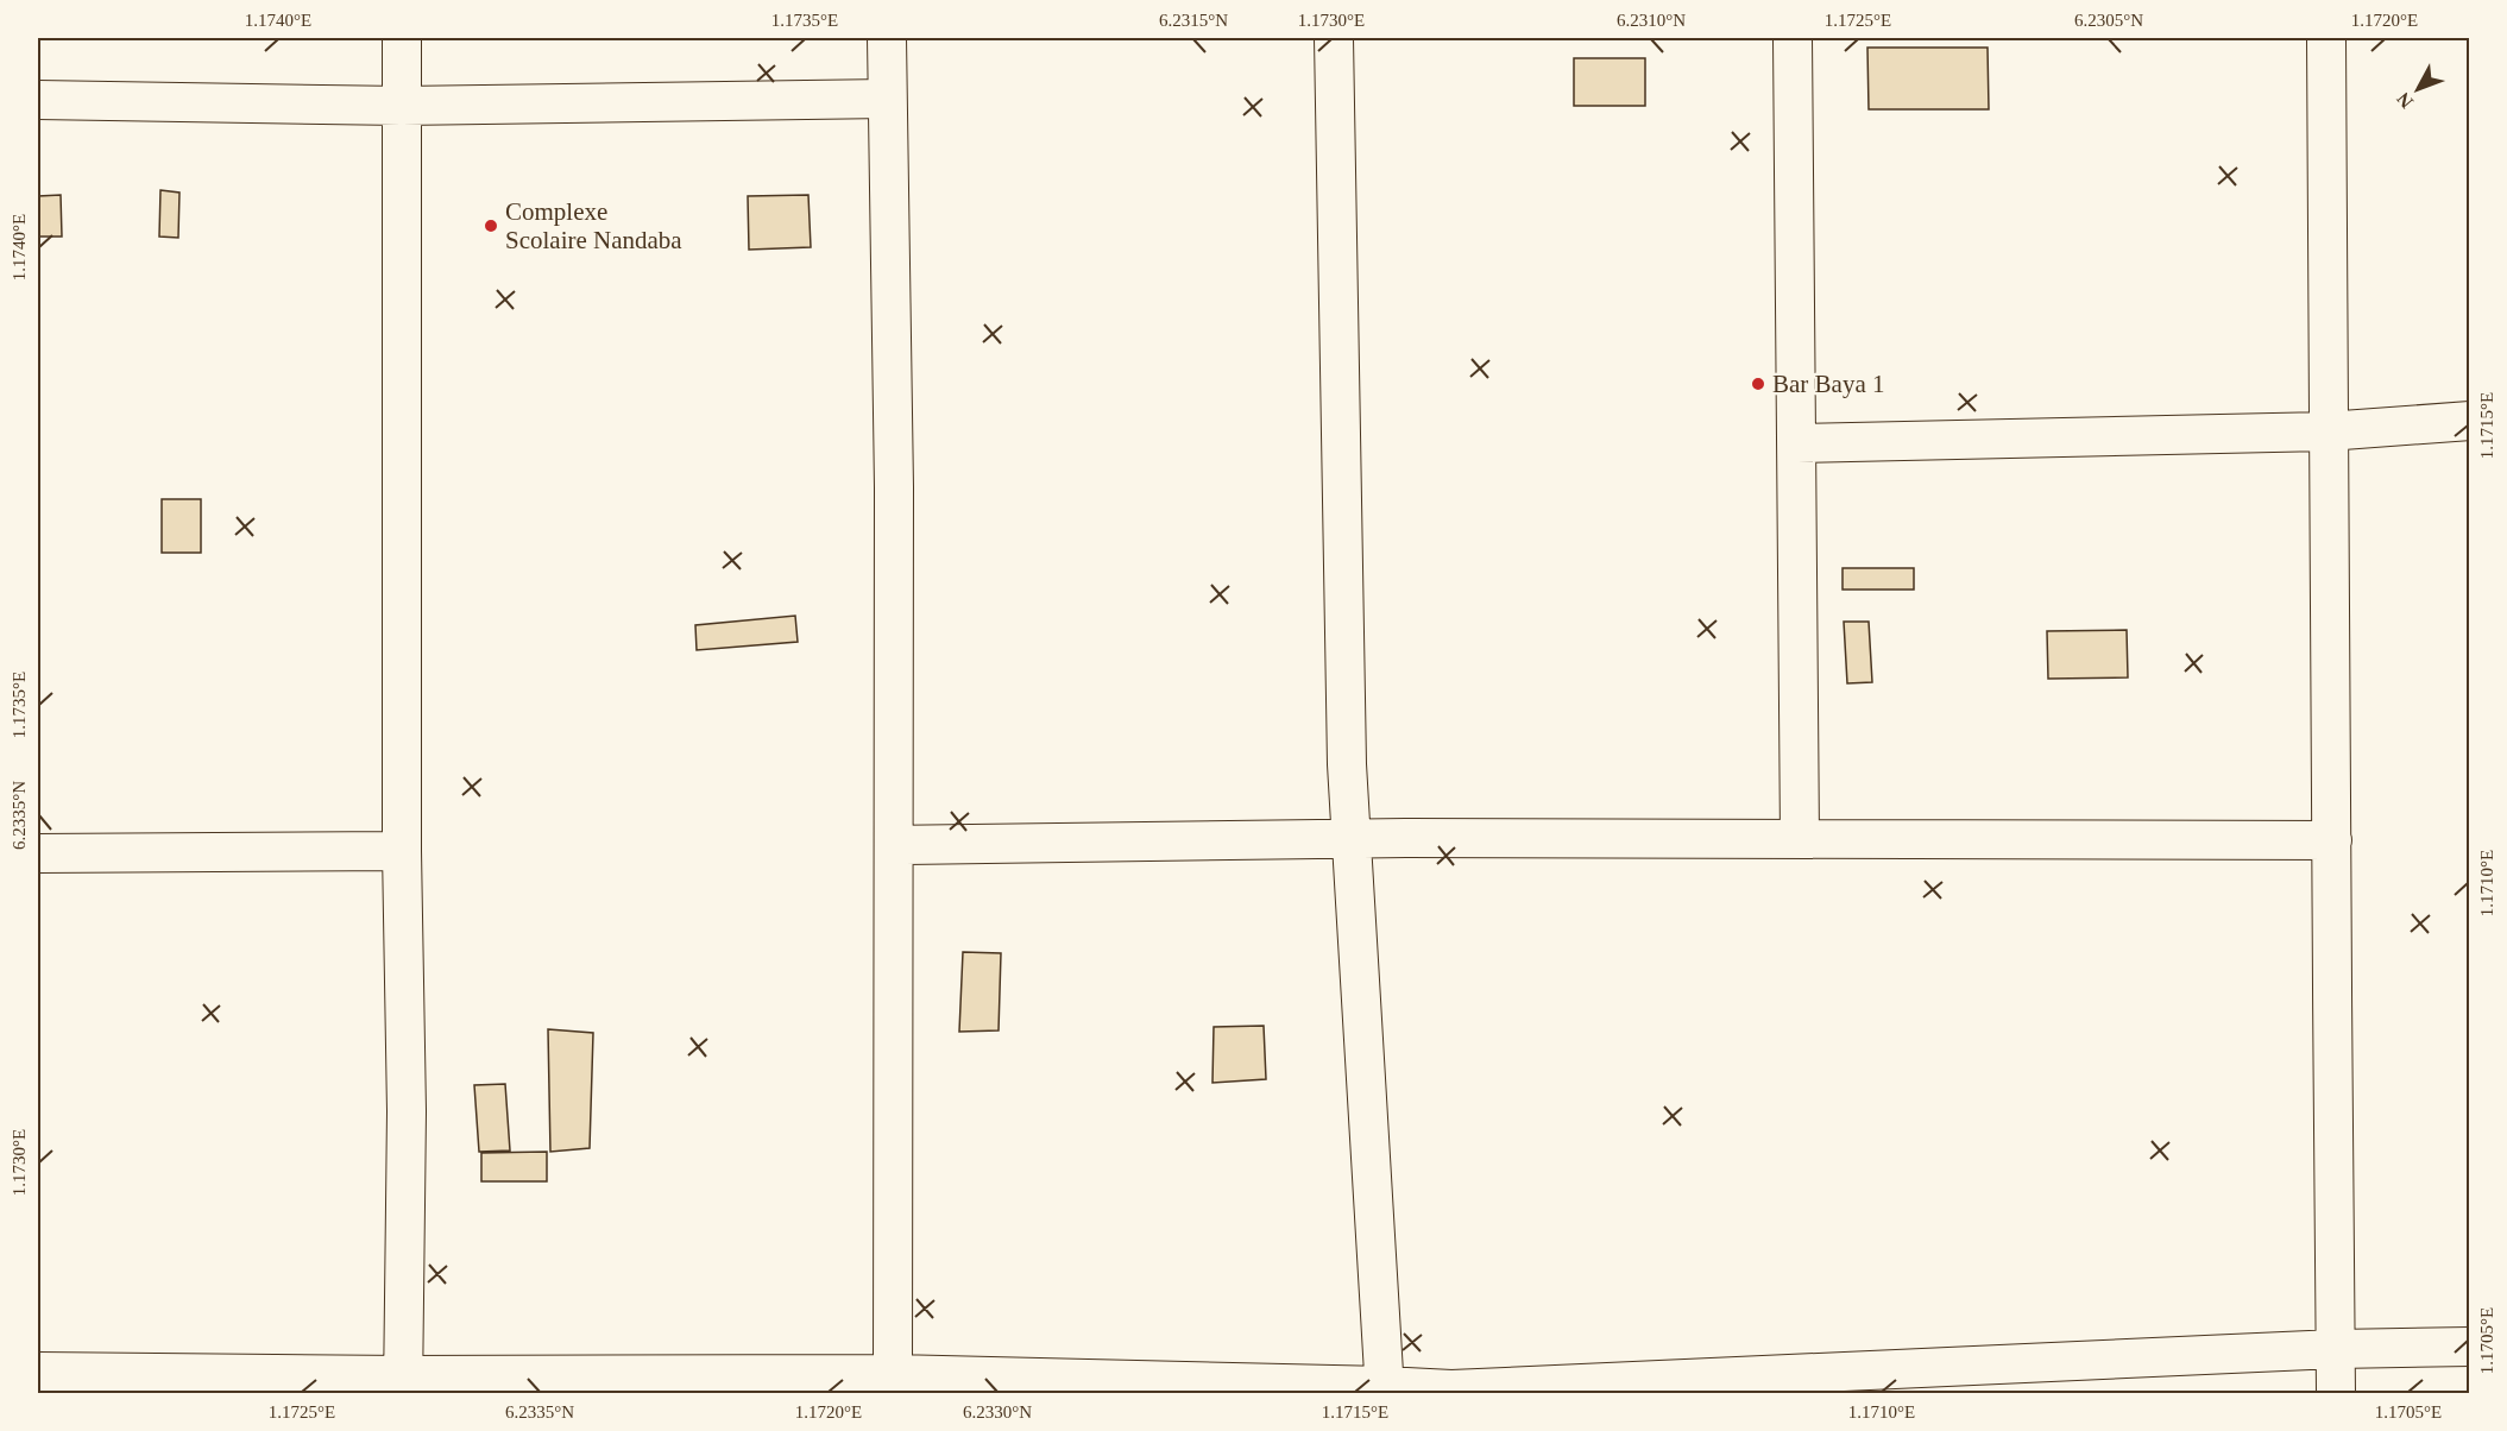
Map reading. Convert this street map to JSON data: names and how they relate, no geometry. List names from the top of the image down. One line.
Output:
{"places":["Complexe Scolaire Nandaba","Bar Baya 1"],"north":"bottom left","coordinates":["1.1740°E","1.1735°E","6.2315°N","1.1730°E","6.2310°N","1.1725°E","6.2305°N","1.1720°E","1.1715°E","6.2335°N","1.1710°E","1.1705°E","6.2330°N"]}
